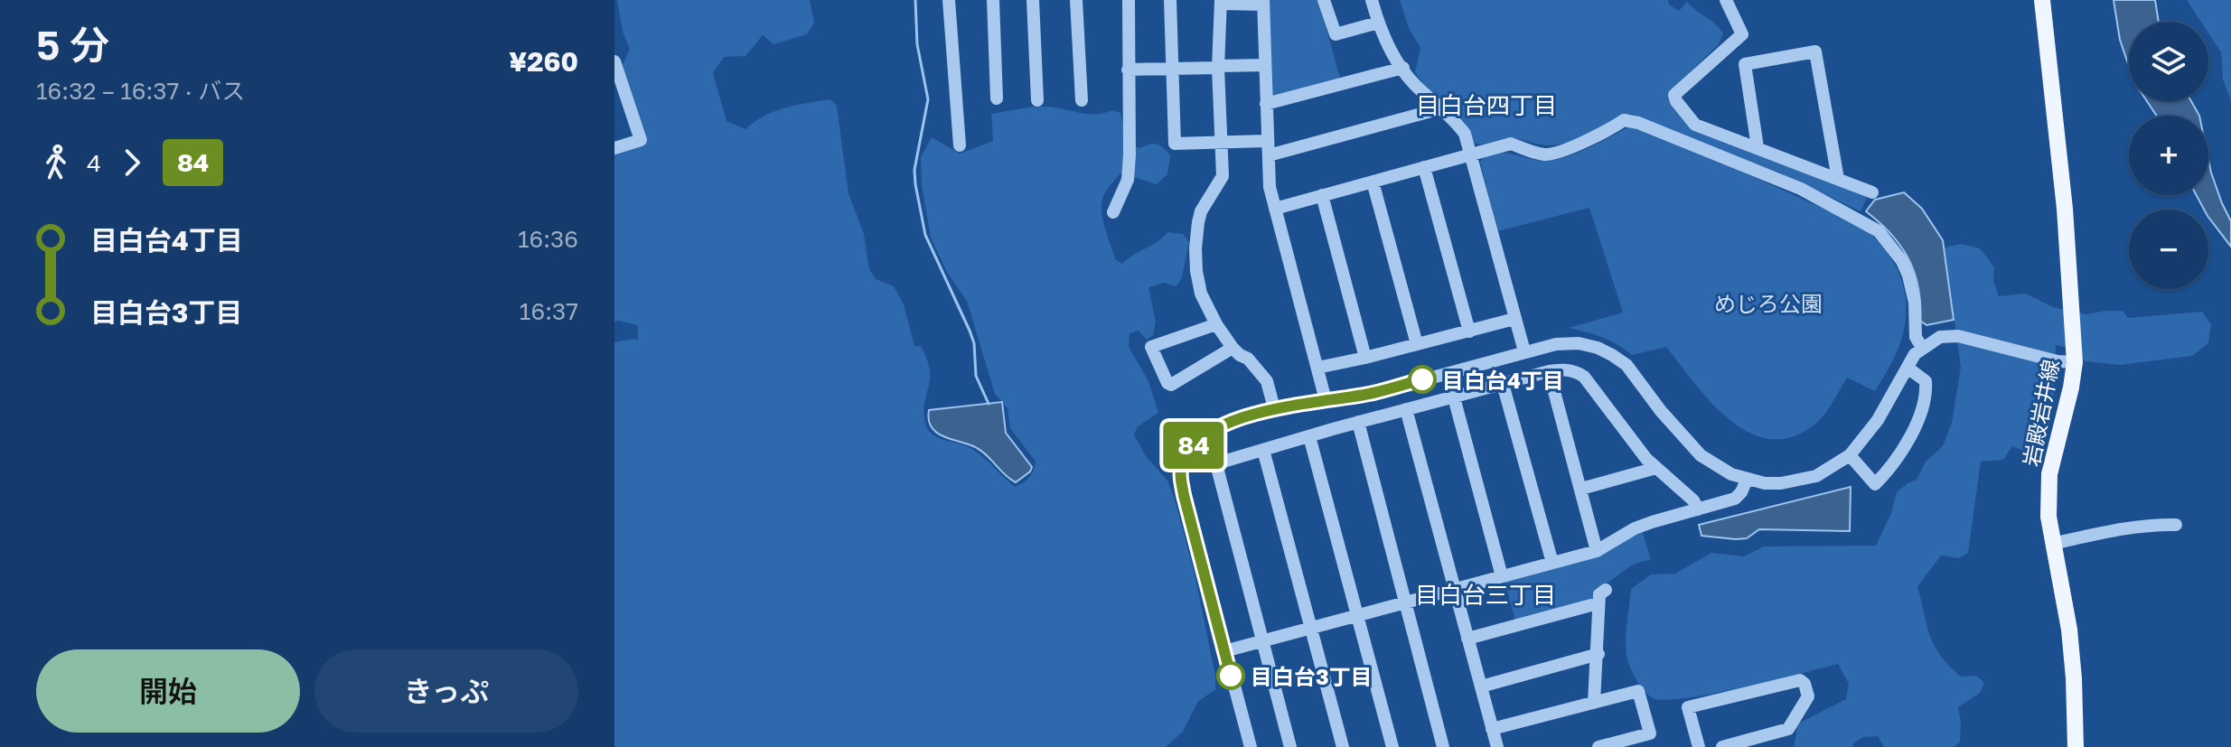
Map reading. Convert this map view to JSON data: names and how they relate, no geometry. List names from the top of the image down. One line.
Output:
{"streets":{"main road":["岩殿岩井線"]},"districts":["目白台四丁目","目白台三丁目"],"parks":["めじろ公園"],"places":["目白台4丁目","目白台3丁目"],"lines":["bus line 84"],"page":{"heading":["5 分","16:32 – 16:37 · バス","¥260"],"on_map":"84","map_buttons":["+","−"],"legs":["4","84"],"list":[{"name":"目白台4丁目","value":"16:36"},{"name":"目白台3丁目","value":"16:37"}],"buttons":["開始","きっぷ"]}}
